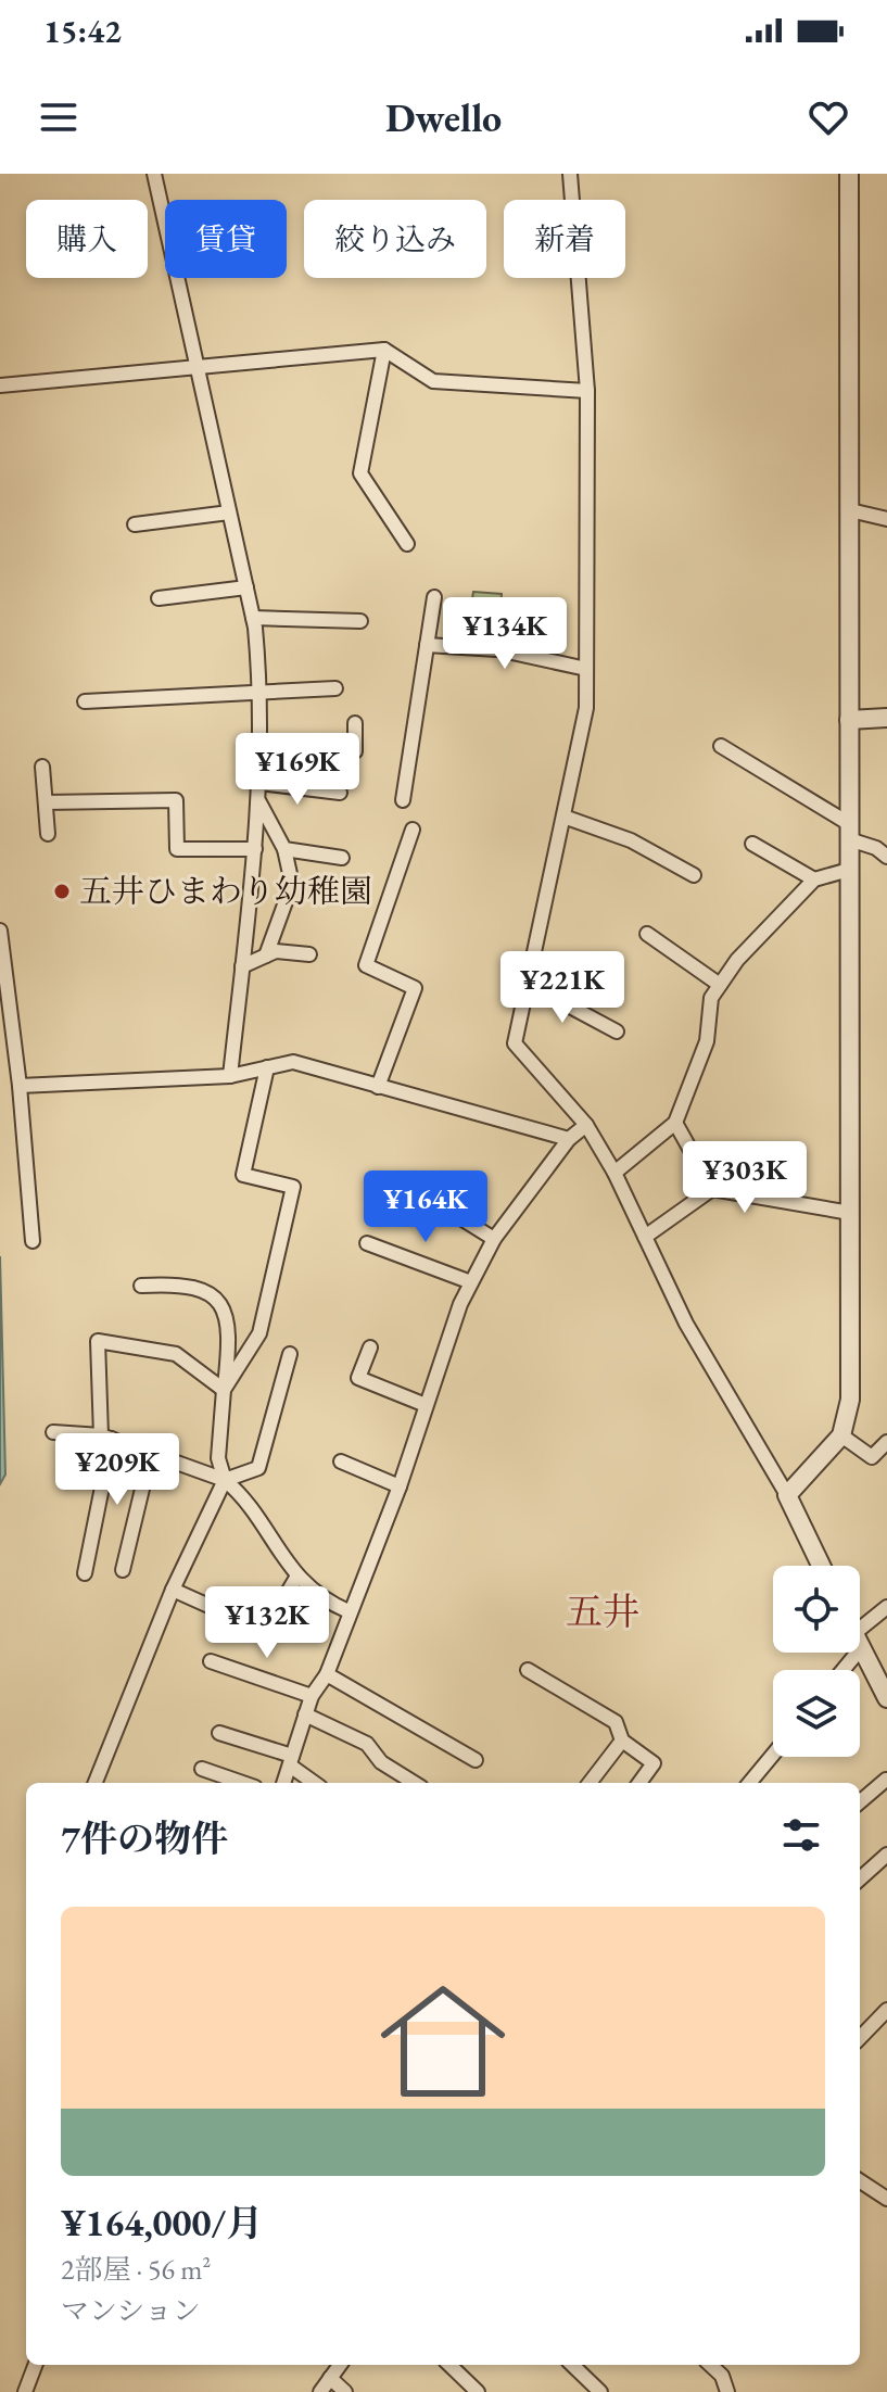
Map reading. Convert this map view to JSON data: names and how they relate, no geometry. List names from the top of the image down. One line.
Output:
{"districts":["五井"],"places":["五井ひまわり幼稚園"],"page":{"status":"15:42","header":"Dwello","chip":["購入","賃貸","絞り込み","新着"],"price":["¥134K","¥169K","¥221K","¥303K","¥164K","¥209K","¥132K"],"heading":"7件の物件","list":[{"name":"¥164,000/月","note":"2部屋 · 56 m² · マンション"}]}}
